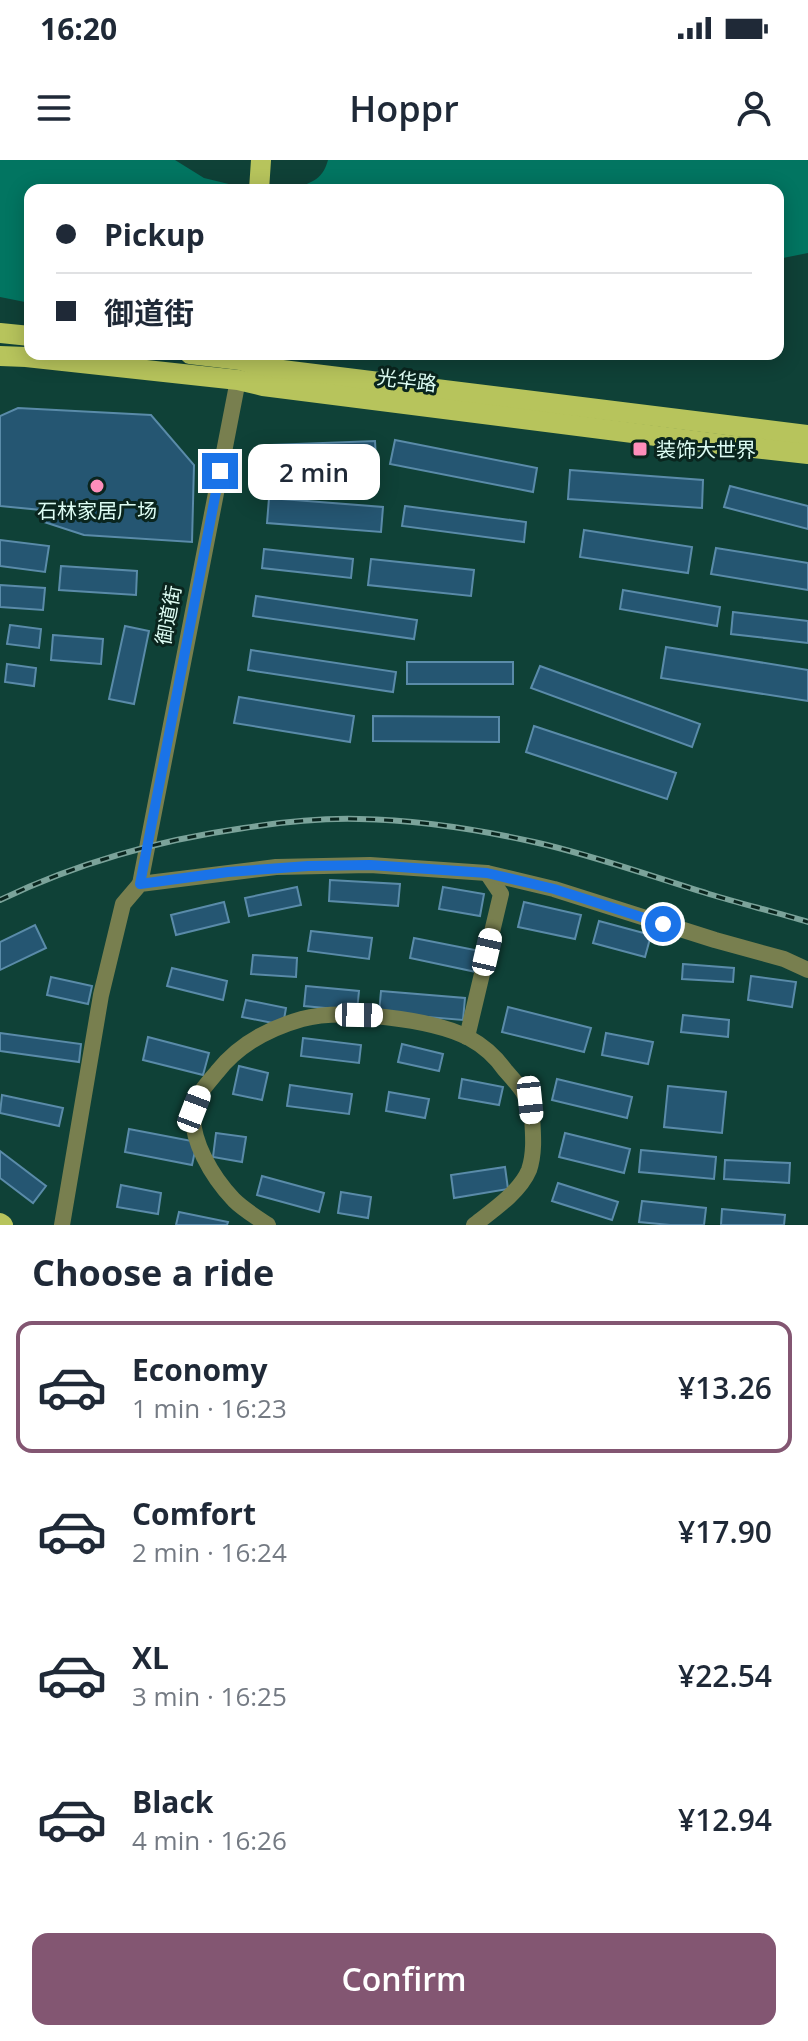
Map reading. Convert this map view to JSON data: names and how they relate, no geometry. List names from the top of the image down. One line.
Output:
{"streets":{"main road":["光华路"],"street":["御道街"]},"crossings":[["光华路","御道街"]],"places":{"transit":["装饰大世界"],"other":["石林家居广场"]},"page":{"status":"16:20","header":"Hoppr","banner":["Pickup","御道街"],"bubble":"2 min","heading":"Choose a ride","list":[{"name":"Economy","note":"1 min · 16:23","value":"¥13.26"},{"name":"Comfort","note":"2 min · 16:24","value":"¥17.90"},{"name":"XL","note":"3 min · 16:25","value":"¥22.54"},{"name":"Black","note":"4 min · 16:26","value":"¥12.94"}],"buttons":"Confirm"}}
